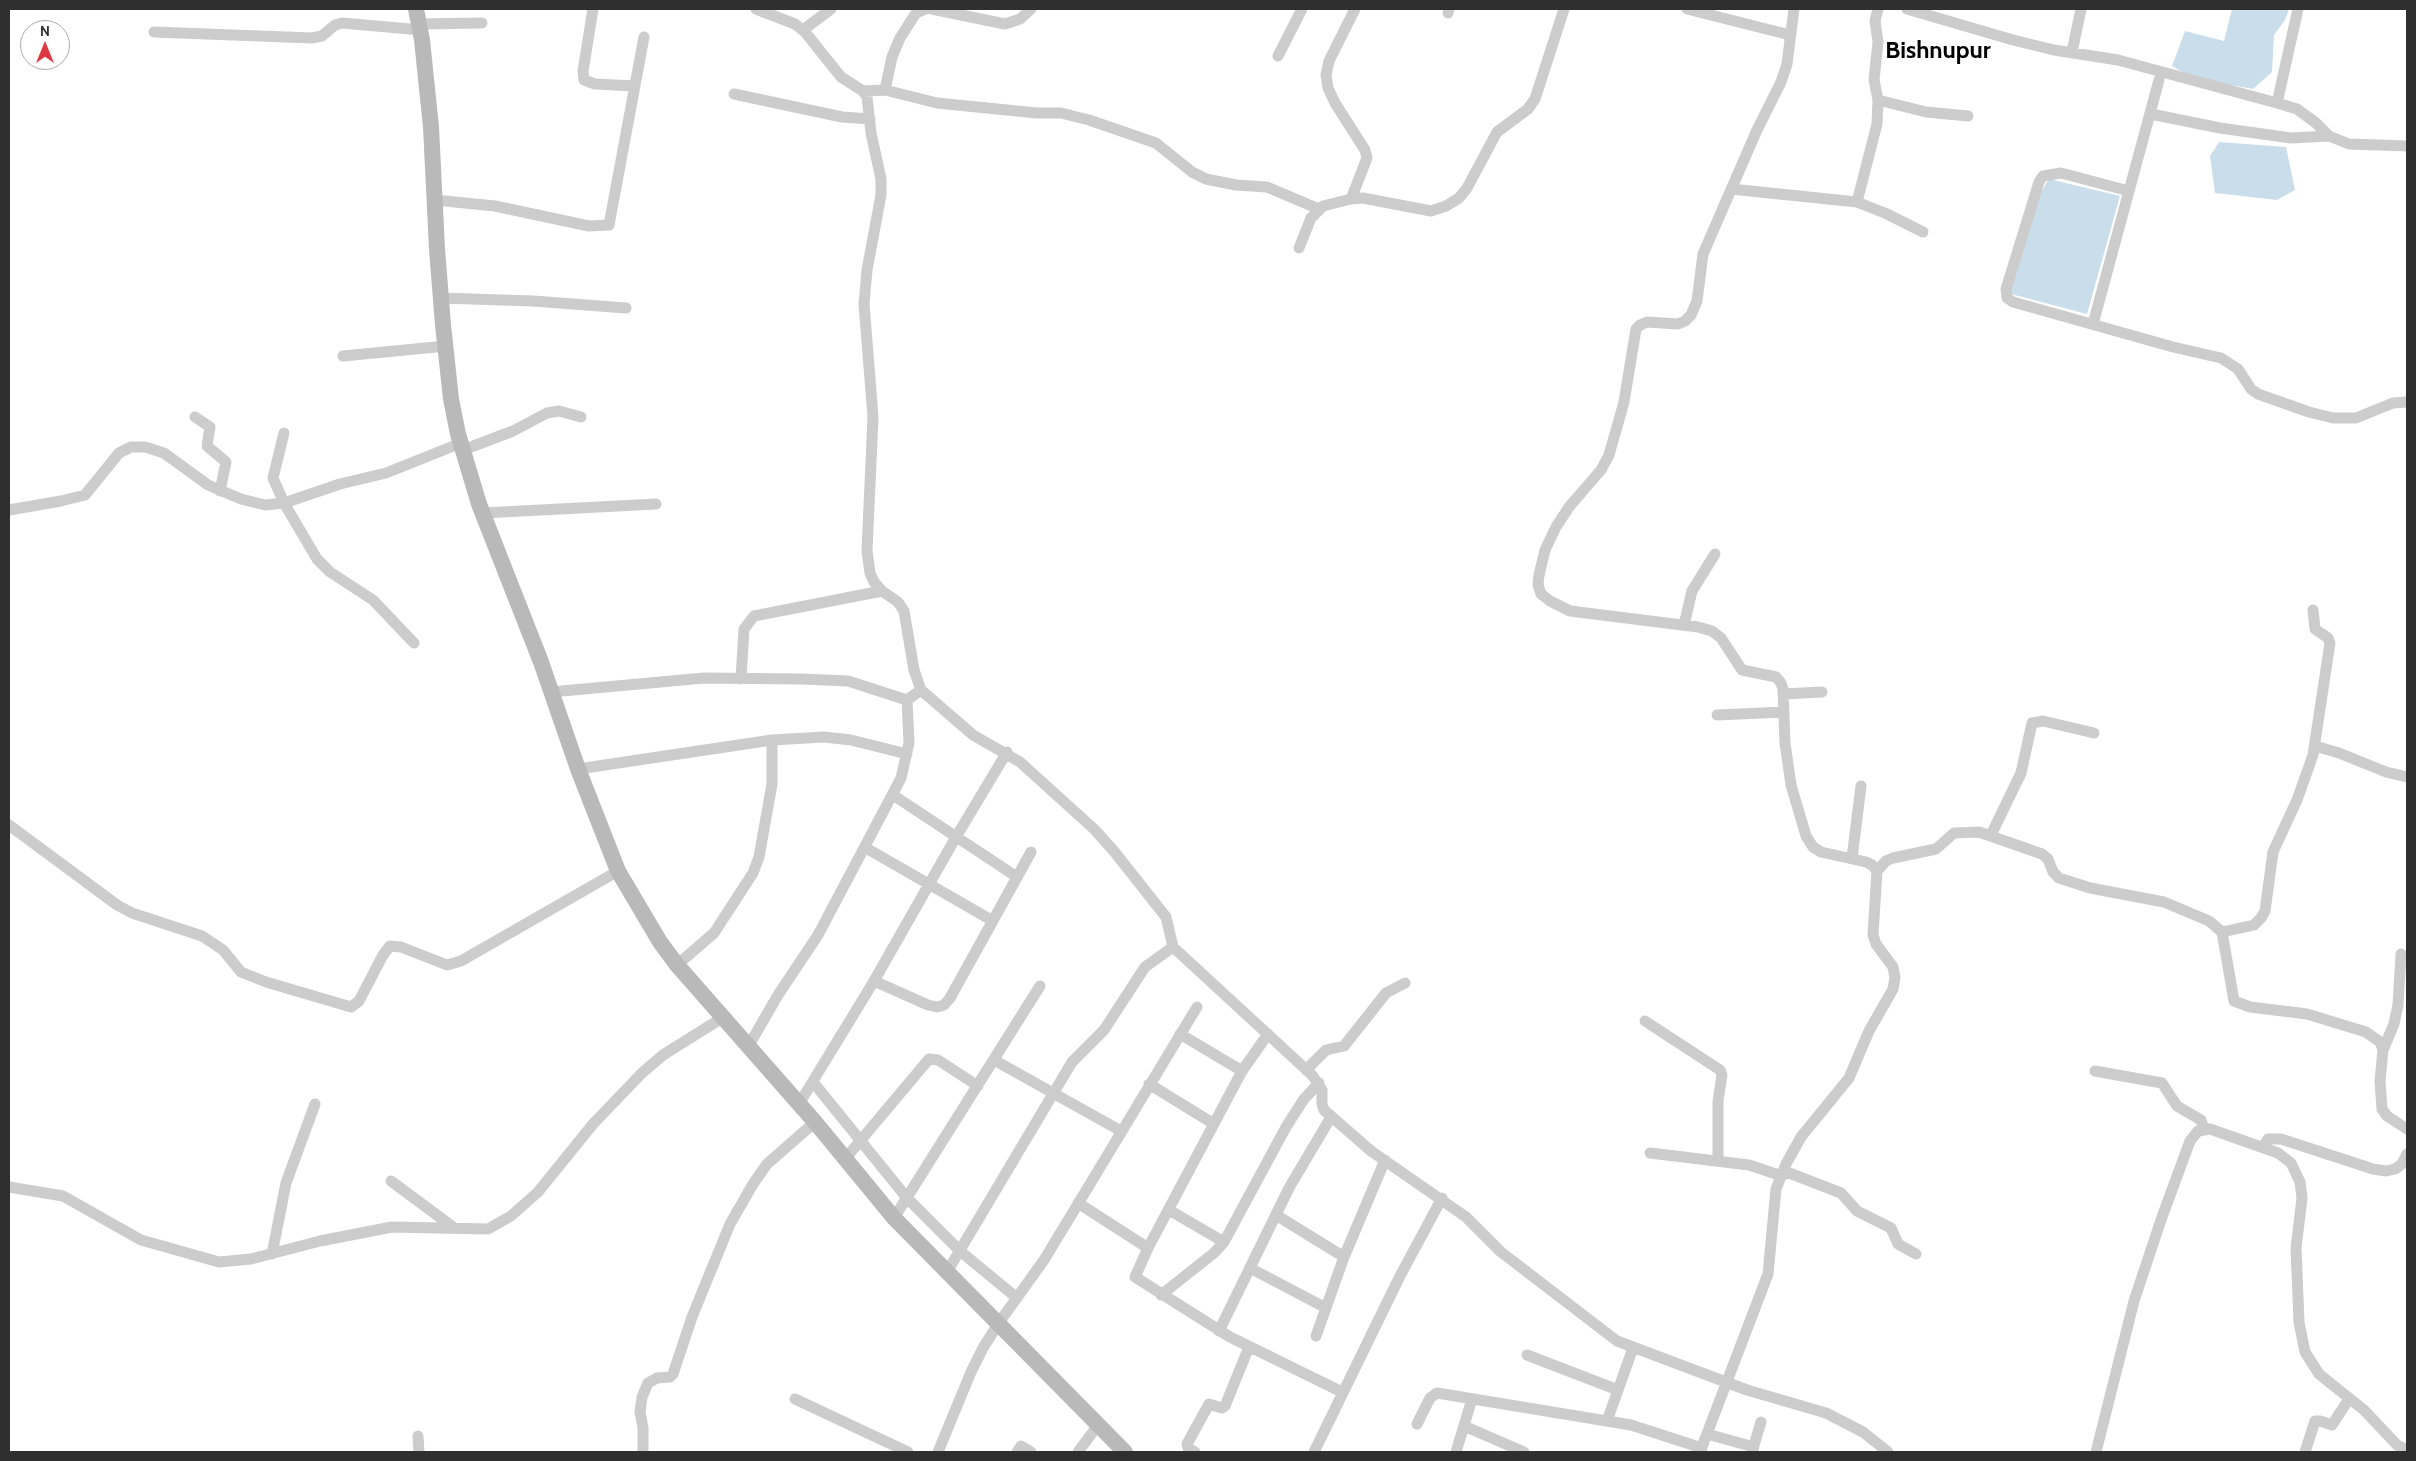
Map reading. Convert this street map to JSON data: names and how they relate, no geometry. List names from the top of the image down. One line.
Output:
{"districts":["Bishnupur"],"north":"top"}
